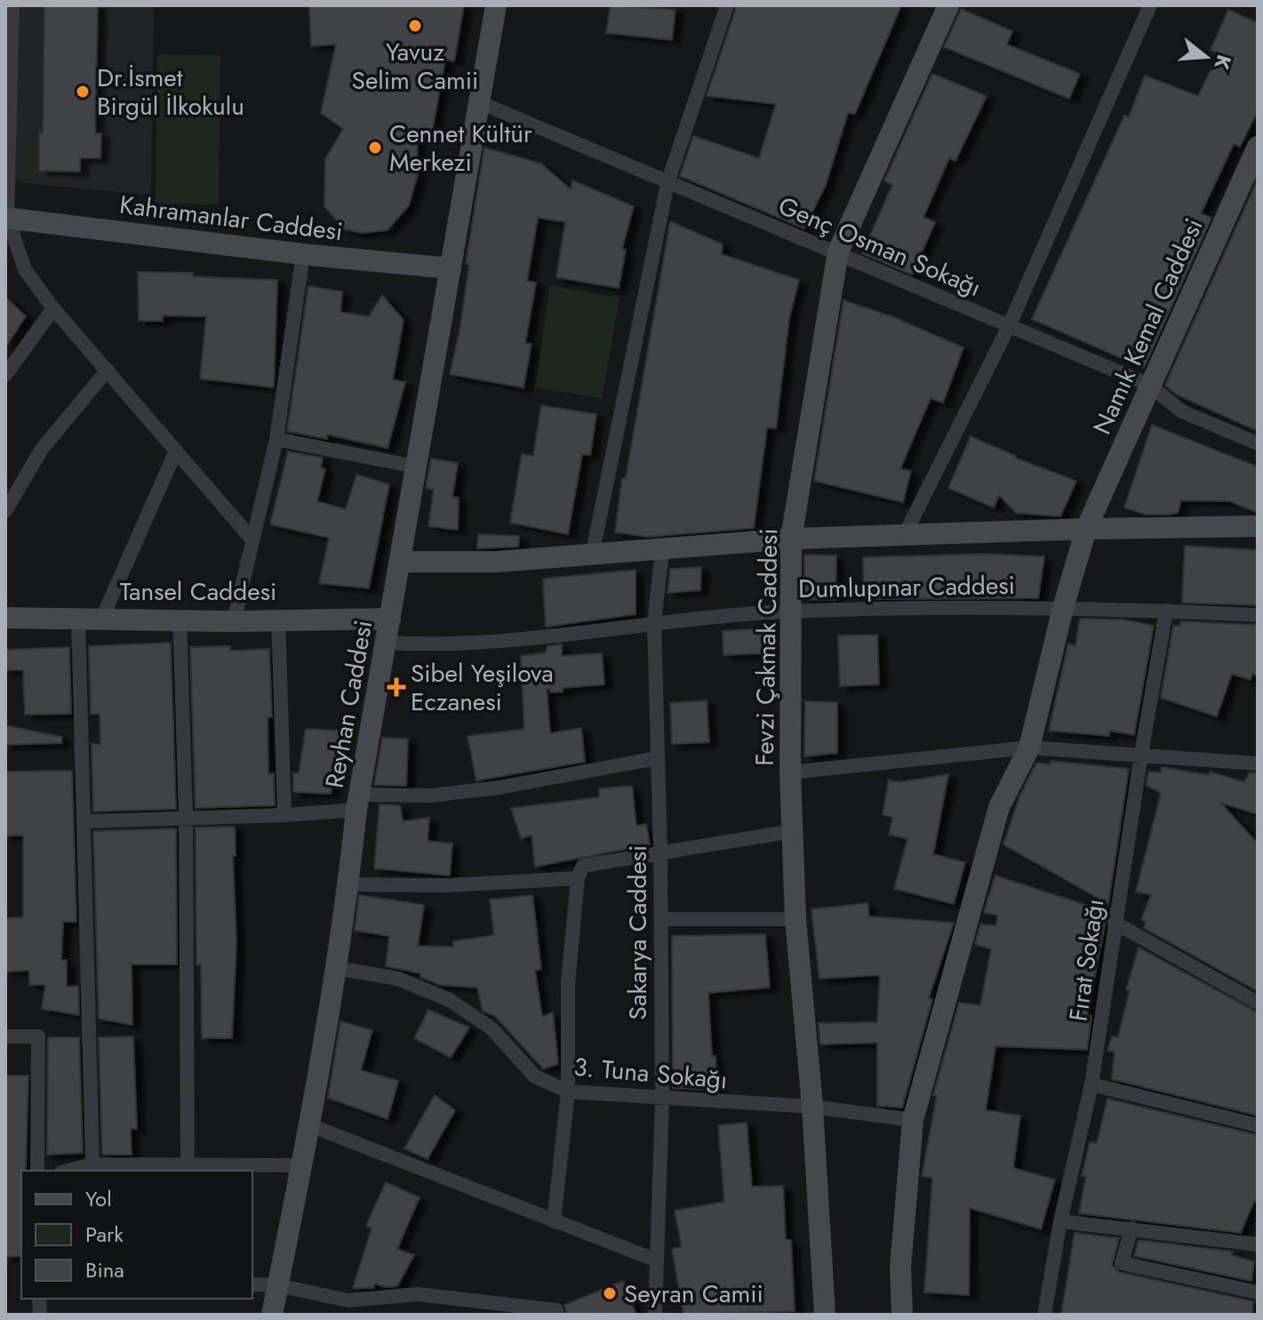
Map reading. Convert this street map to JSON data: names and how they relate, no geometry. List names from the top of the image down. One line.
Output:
{"streets":{"street":["Kahramanlar Caddesi","Genç Osman Sokağı","Namık Kemal Caddesi","Dumlupınar Caddesi","Tansel Caddesi","Fevzi Çakmak Caddesi","Reyhan Caddesi","Sakarya Caddesi","Fırat Sokağı","3. Tuna Sokağı"]},"crossings":[["Kahramanlar Caddesi","Reyhan Caddesi"],["Genç Osman Sokağı","Namık Kemal Caddesi"],["Genç Osman Sokağı","Fevzi Çakmak Caddesi"],["Genç Osman Sokağı","Reyhan Caddesi"],["Namık Kemal Caddesi","Dumlupınar Caddesi"],["Namık Kemal Caddesi","3. Tuna Sokağı"],["Dumlupınar Caddesi","Fevzi Çakmak Caddesi"],["Dumlupınar Caddesi","Reyhan Caddesi"],["Dumlupınar Caddesi","Sakarya Caddesi"],["Dumlupınar Caddesi","Fırat Sokağı"],["Tansel Caddesi","Reyhan Caddesi"],["Fevzi Çakmak Caddesi","3. Tuna Sokağı"],["Reyhan Caddesi","3. Tuna Sokağı"],["Sakarya Caddesi","3. Tuna Sokağı"]],"places":{"other":["Yavuz Selim Camii","Dr.İsmet Birgül İlkokulu","Cennet Kültür Merkezi","Seyran Camii"],"health":["Sibel Yeşilova Eczanesi"]},"legend":["Yol","Park","Bina"],"north":"right"}
